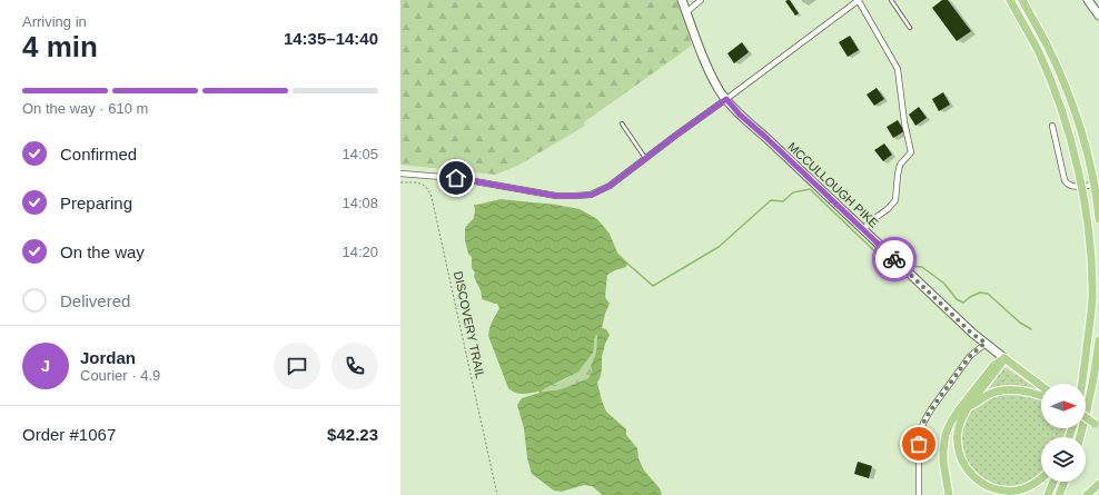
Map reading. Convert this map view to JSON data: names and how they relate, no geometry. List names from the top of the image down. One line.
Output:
{"streets":{"main road":["MCCULLOUGH PIKE"],"path":["DISCOVERY TRAIL"]},"north":"right","page":{"heading":["4 min","Arriving in","14:35–14:40"],"panel":["Jordan","Courier · 4.9","Order #1067","$42.23"],"bar":"On the way · 610 m","list":[["Confirmed","14:05"],["Preparing","14:08"],["On the way","14:20"],"Delivered"],"round":"J"}}
